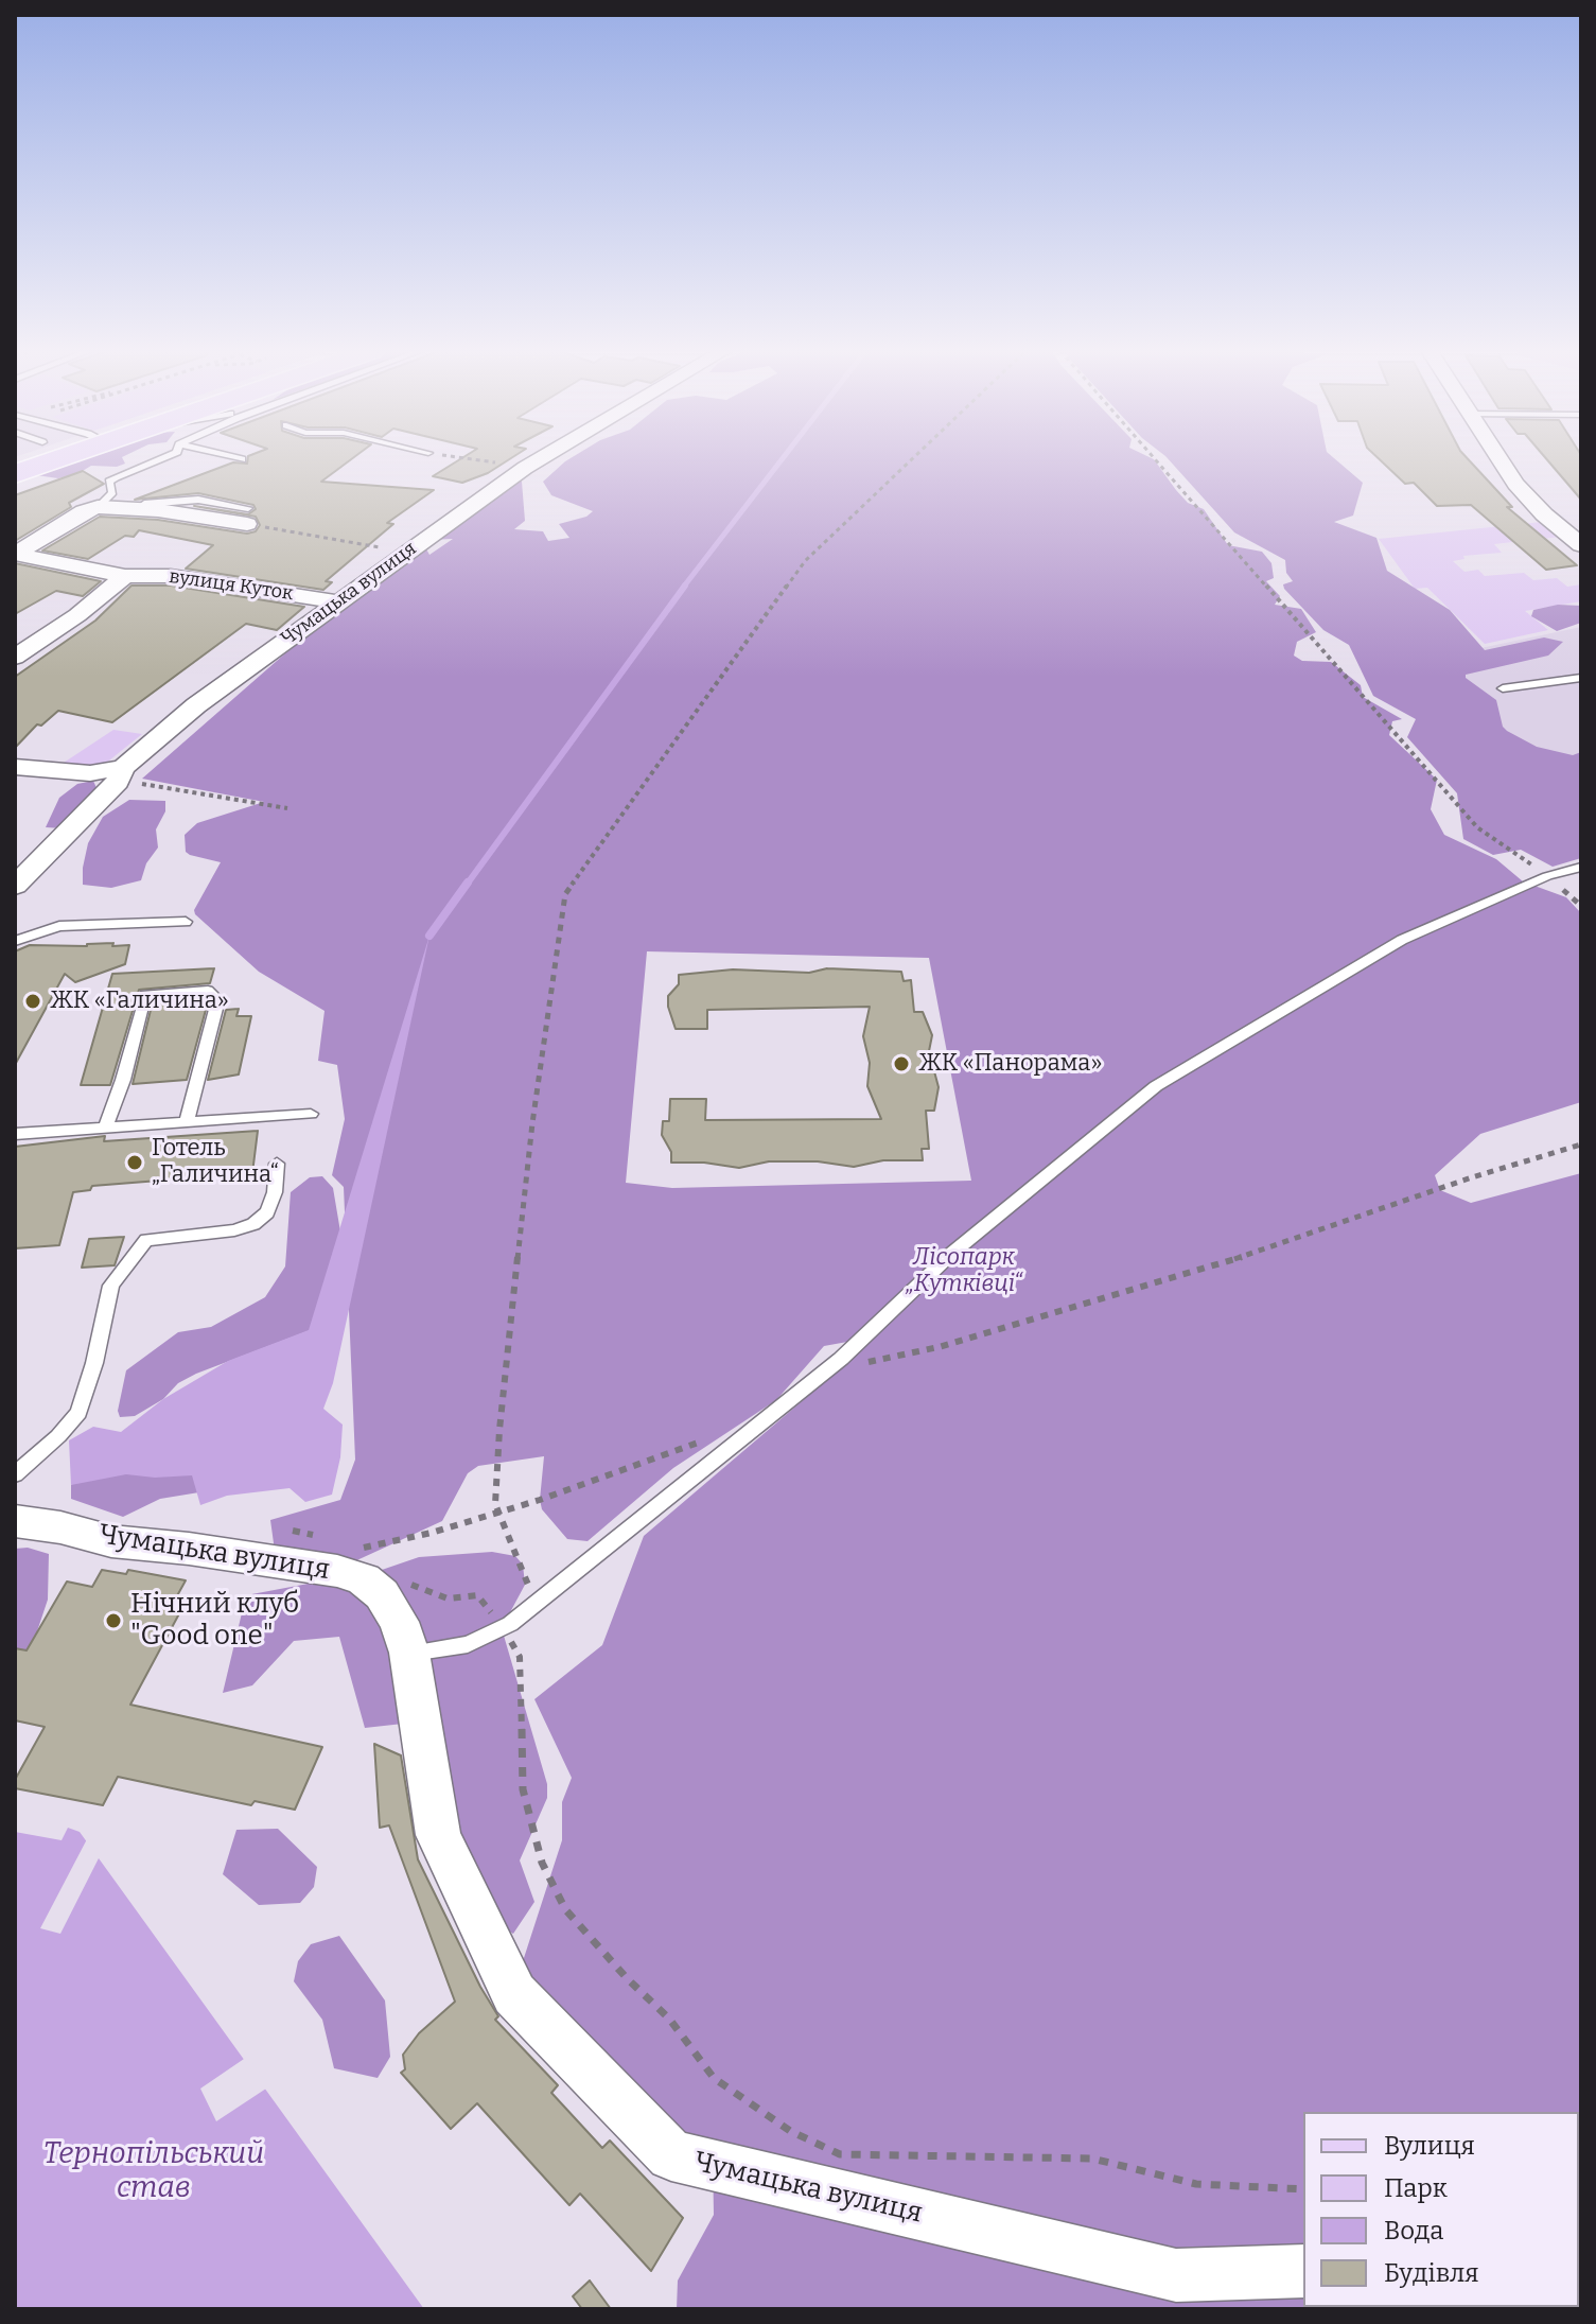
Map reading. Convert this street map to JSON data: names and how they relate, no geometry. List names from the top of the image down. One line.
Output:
{"streets":{"street":["вулиця Куток","Чумацька вулиця"]},"crossings":[["вулиця Куток","Чумацька вулиця"]],"water":["Тернопільський став"],"parks":["Лісопарк „Кутківці“"],"places":["ЖК «Галичина»","ЖК «Панорама»","Готель „Галичина“","Нічний клуб \"Good one\""],"legend":["Вулиця","Парк","Вода","Будівля"]}
